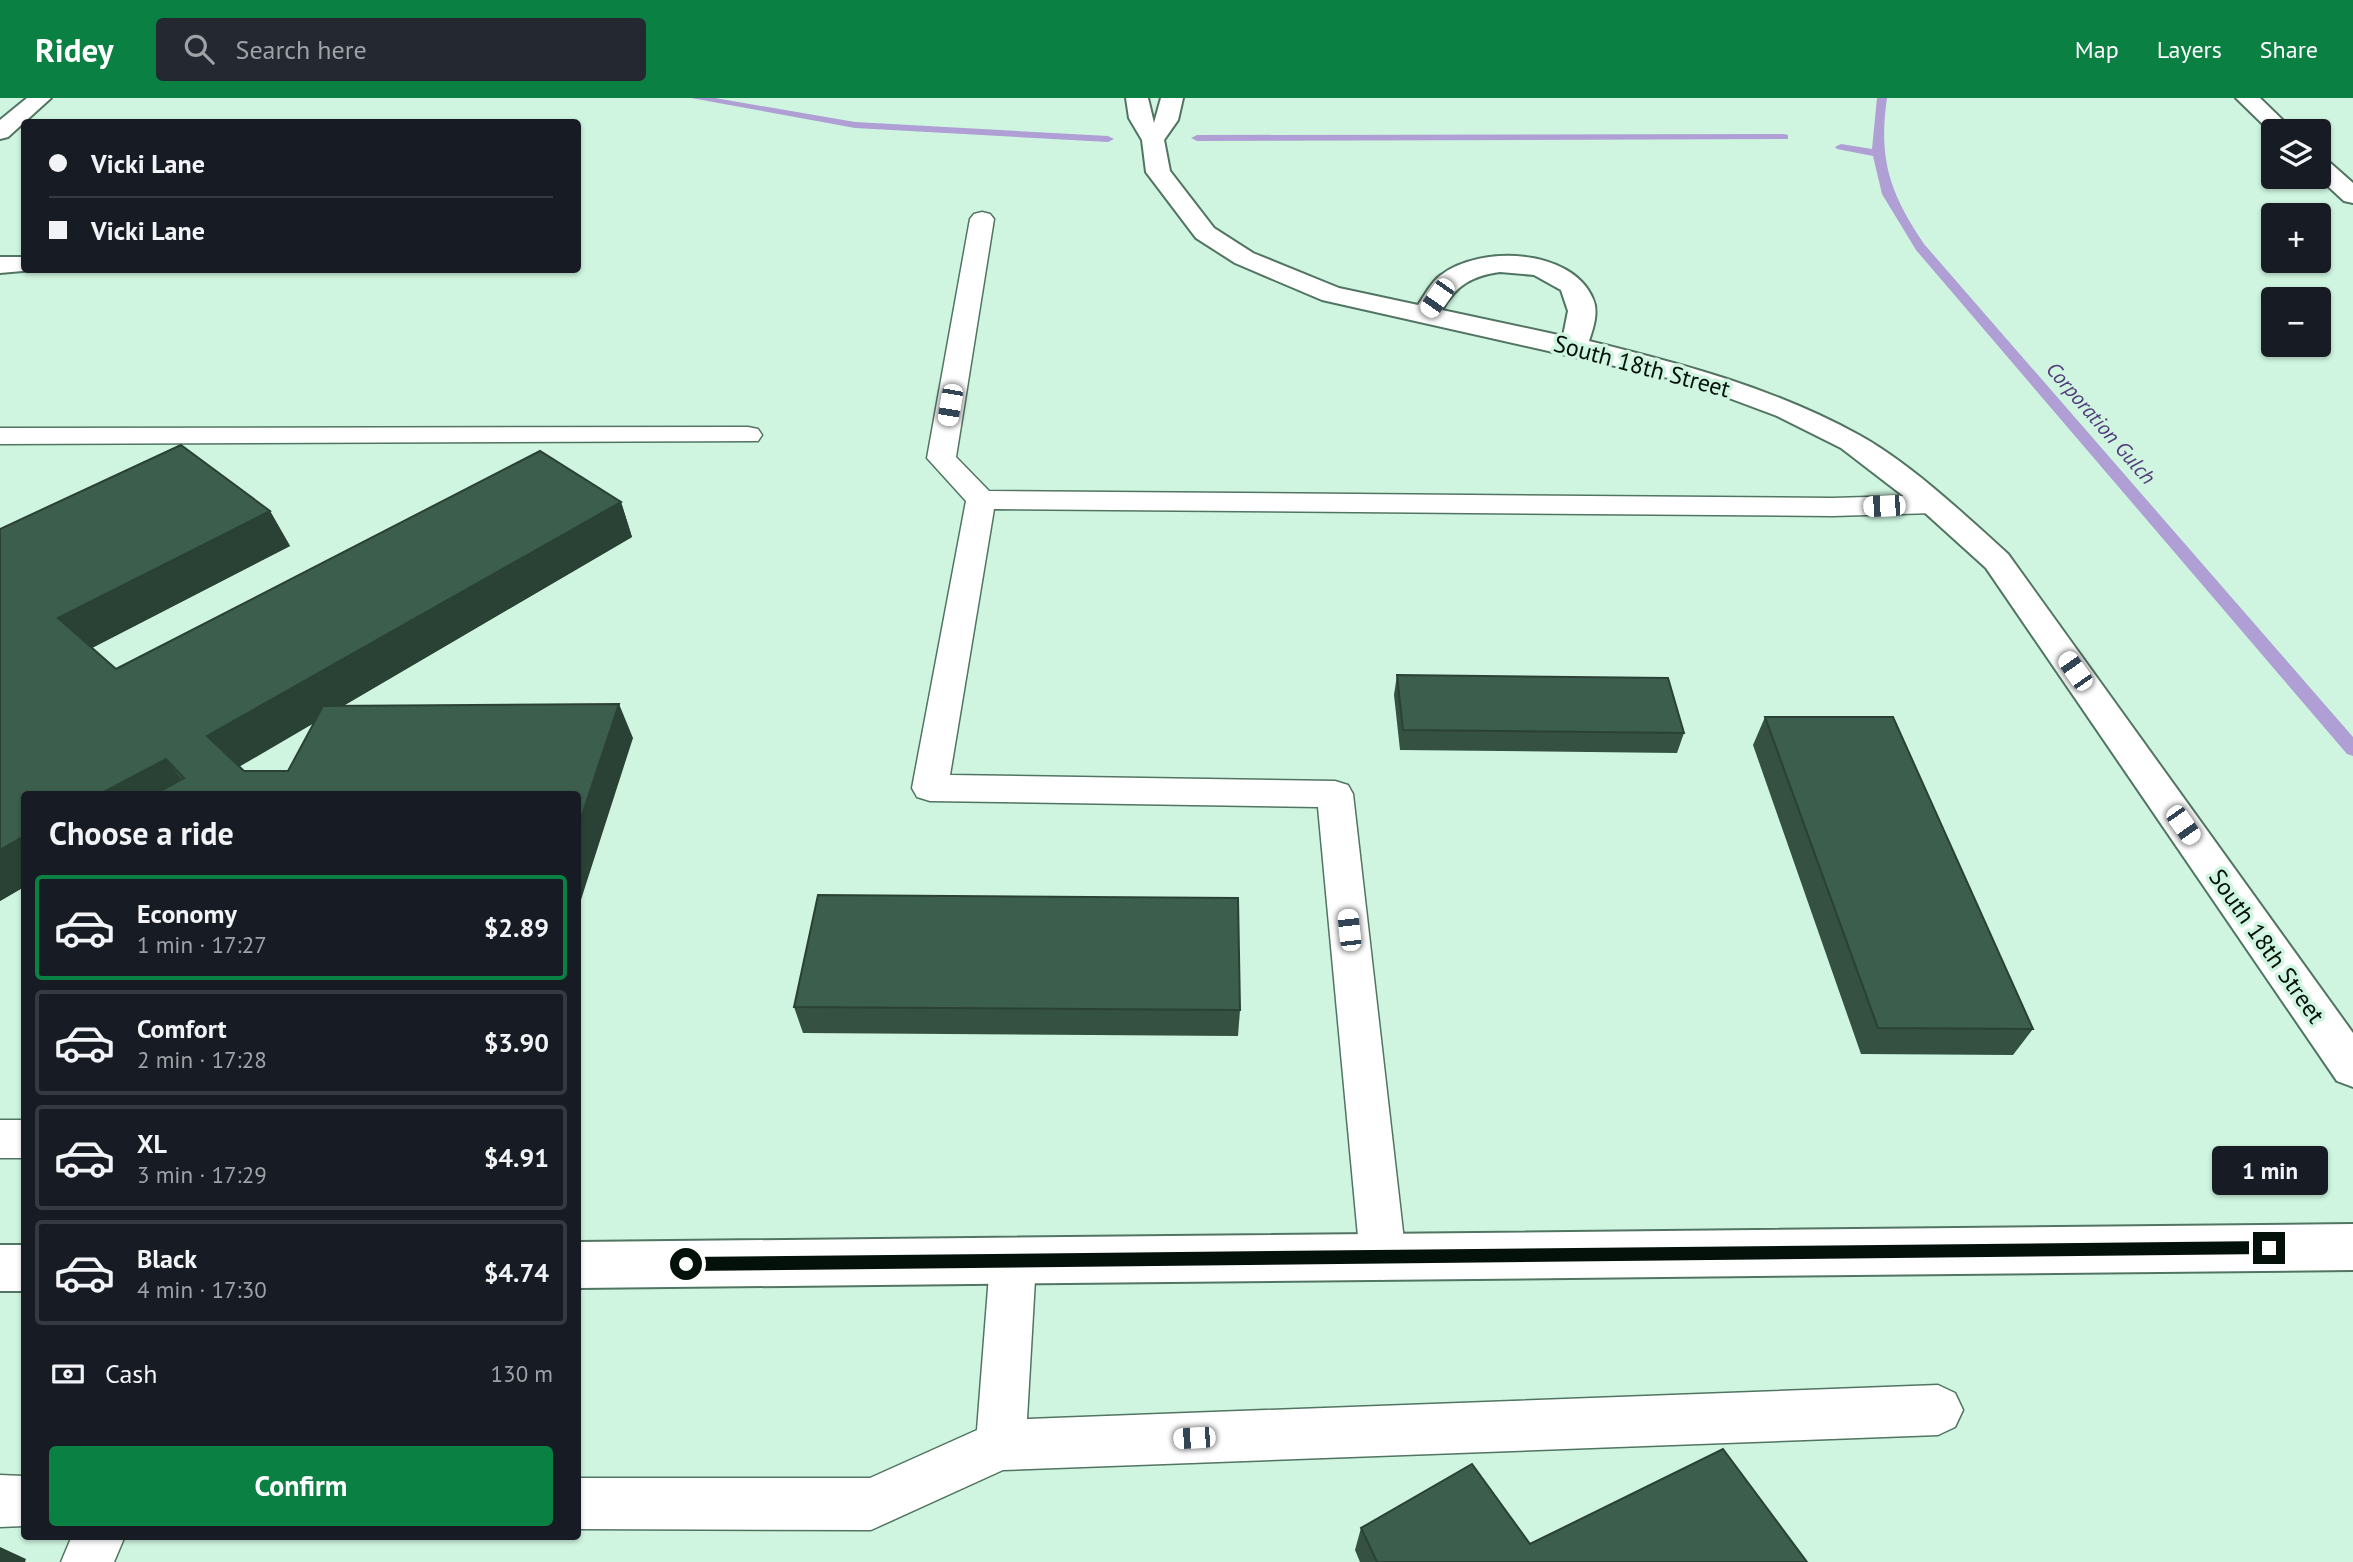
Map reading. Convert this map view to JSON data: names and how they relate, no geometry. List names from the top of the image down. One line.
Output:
{"streets":{"street":["South 18th Street"]},"water":["Corporation Gulch"],"page":{"header":"Ridey","search":"Search here","nav":["Map","Layers","Share"],"map_buttons":["+","−"],"banner":["Vicki Lane","Vicki Lane"],"heading":"Choose a ride","list":[{"name":"Economy","note":"1 min · 17:27","value":"$2.89"},{"name":"Comfort","note":"2 min · 17:28","value":"$3.90"},{"name":"XL","note":"3 min · 17:29","value":"$4.91"},{"name":"Black","note":"4 min · 17:30","value":"$4.74"}],"bubble":"1 min","pay":["Cash","130 m"],"buttons":"Confirm"}}
